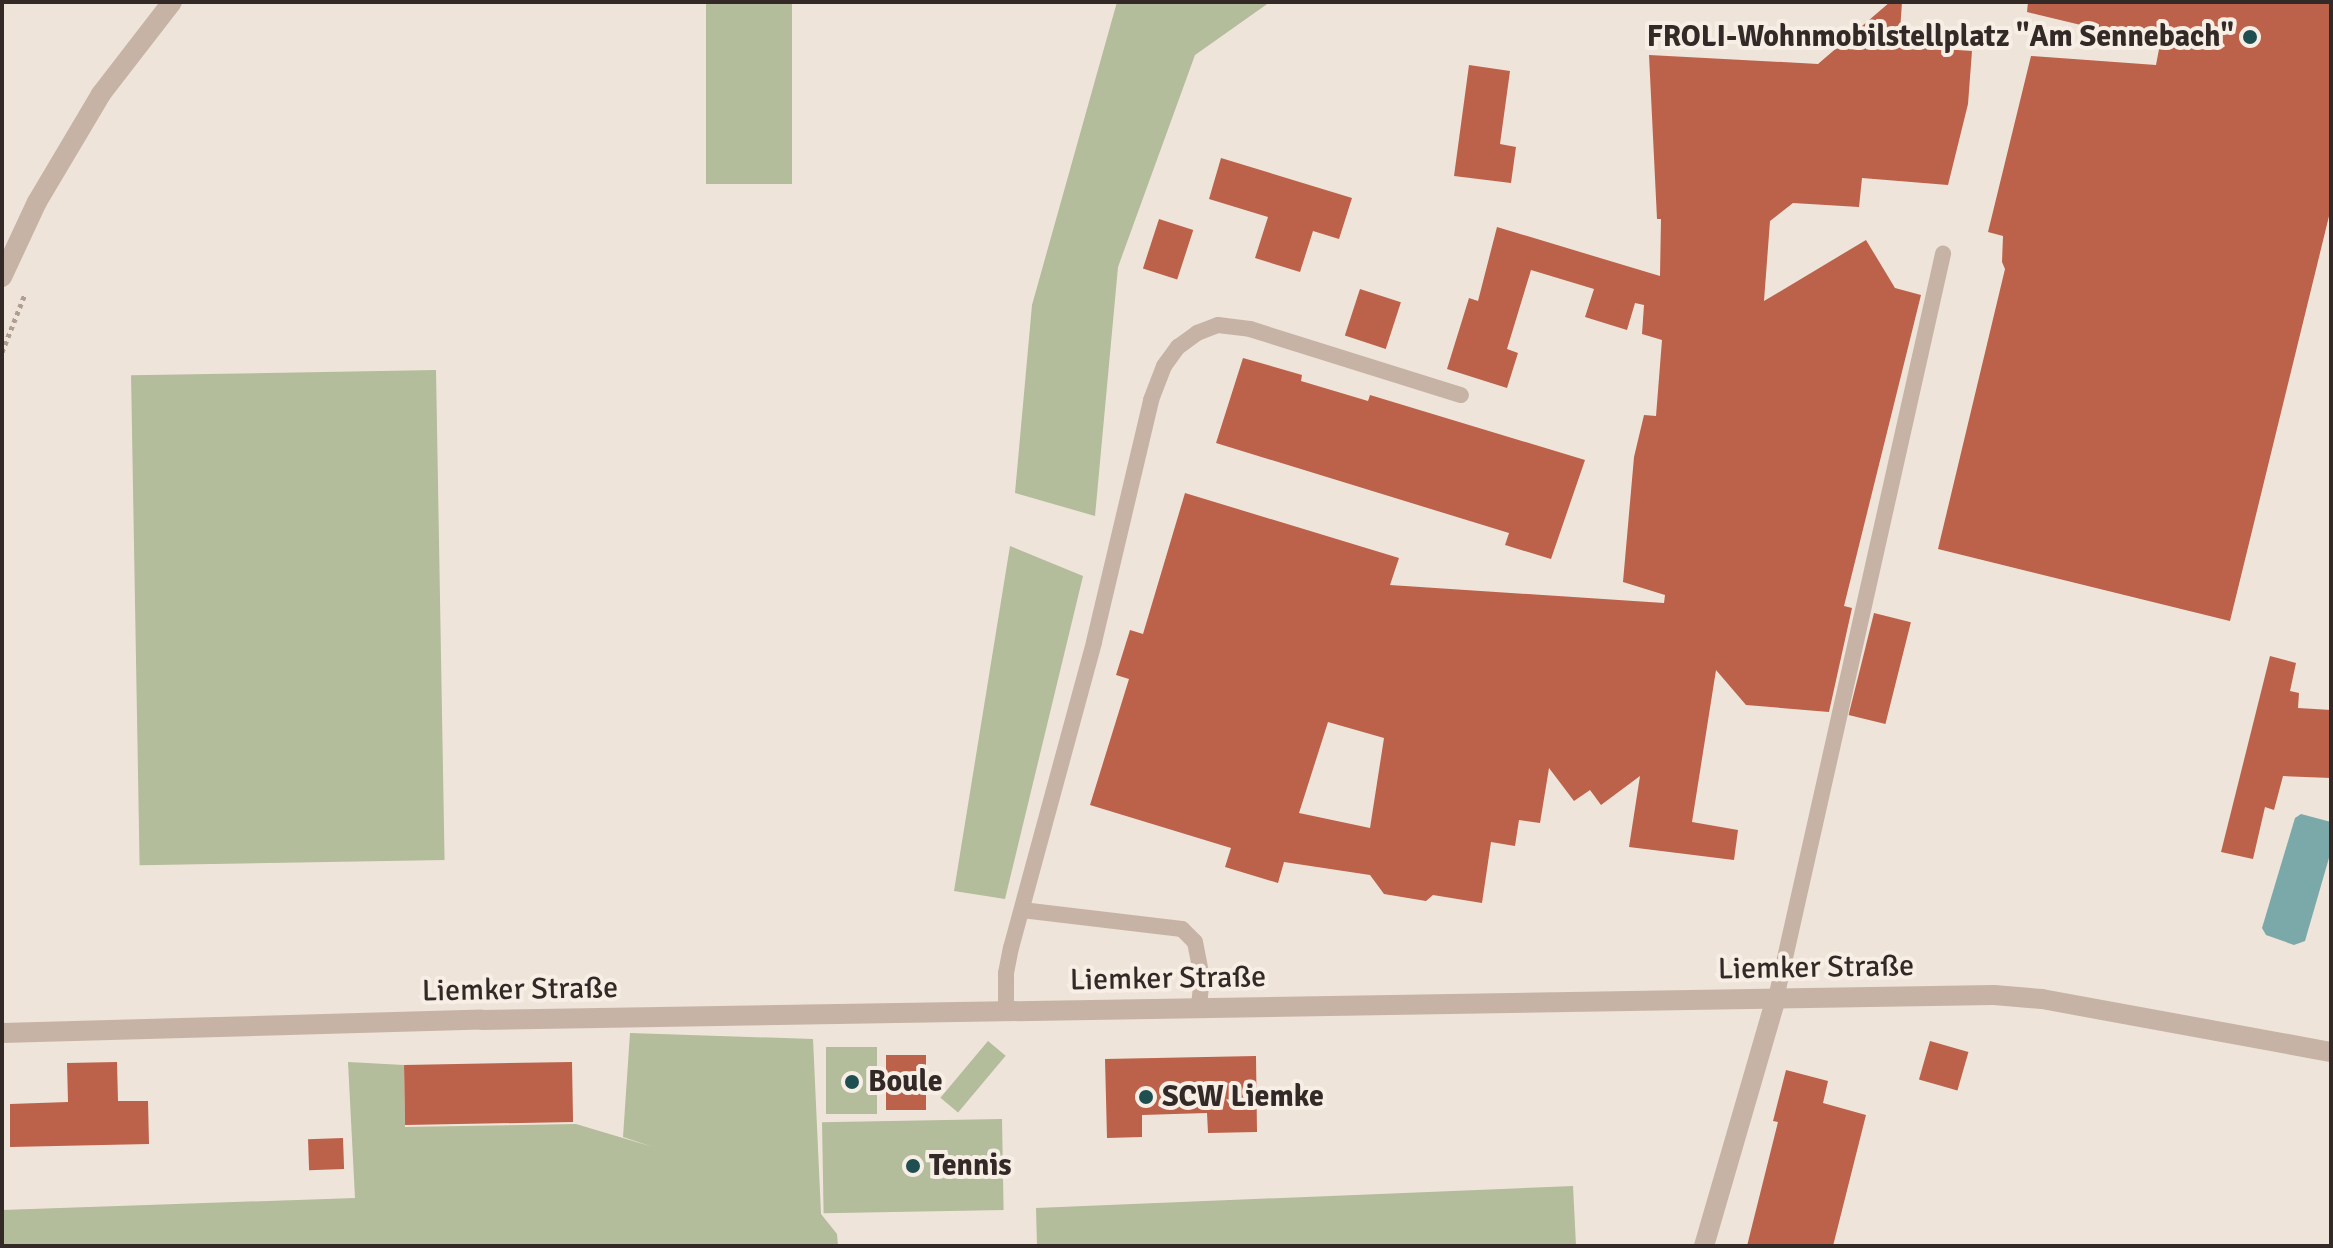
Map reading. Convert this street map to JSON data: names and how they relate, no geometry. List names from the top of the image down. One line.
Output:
{"streets":{"street":["Liemker Straße"]},"places":["FROLI-Wohnmobilstellplatz \"Am Sennebach\"","Boule","SCW Liemke","Tennis"]}
